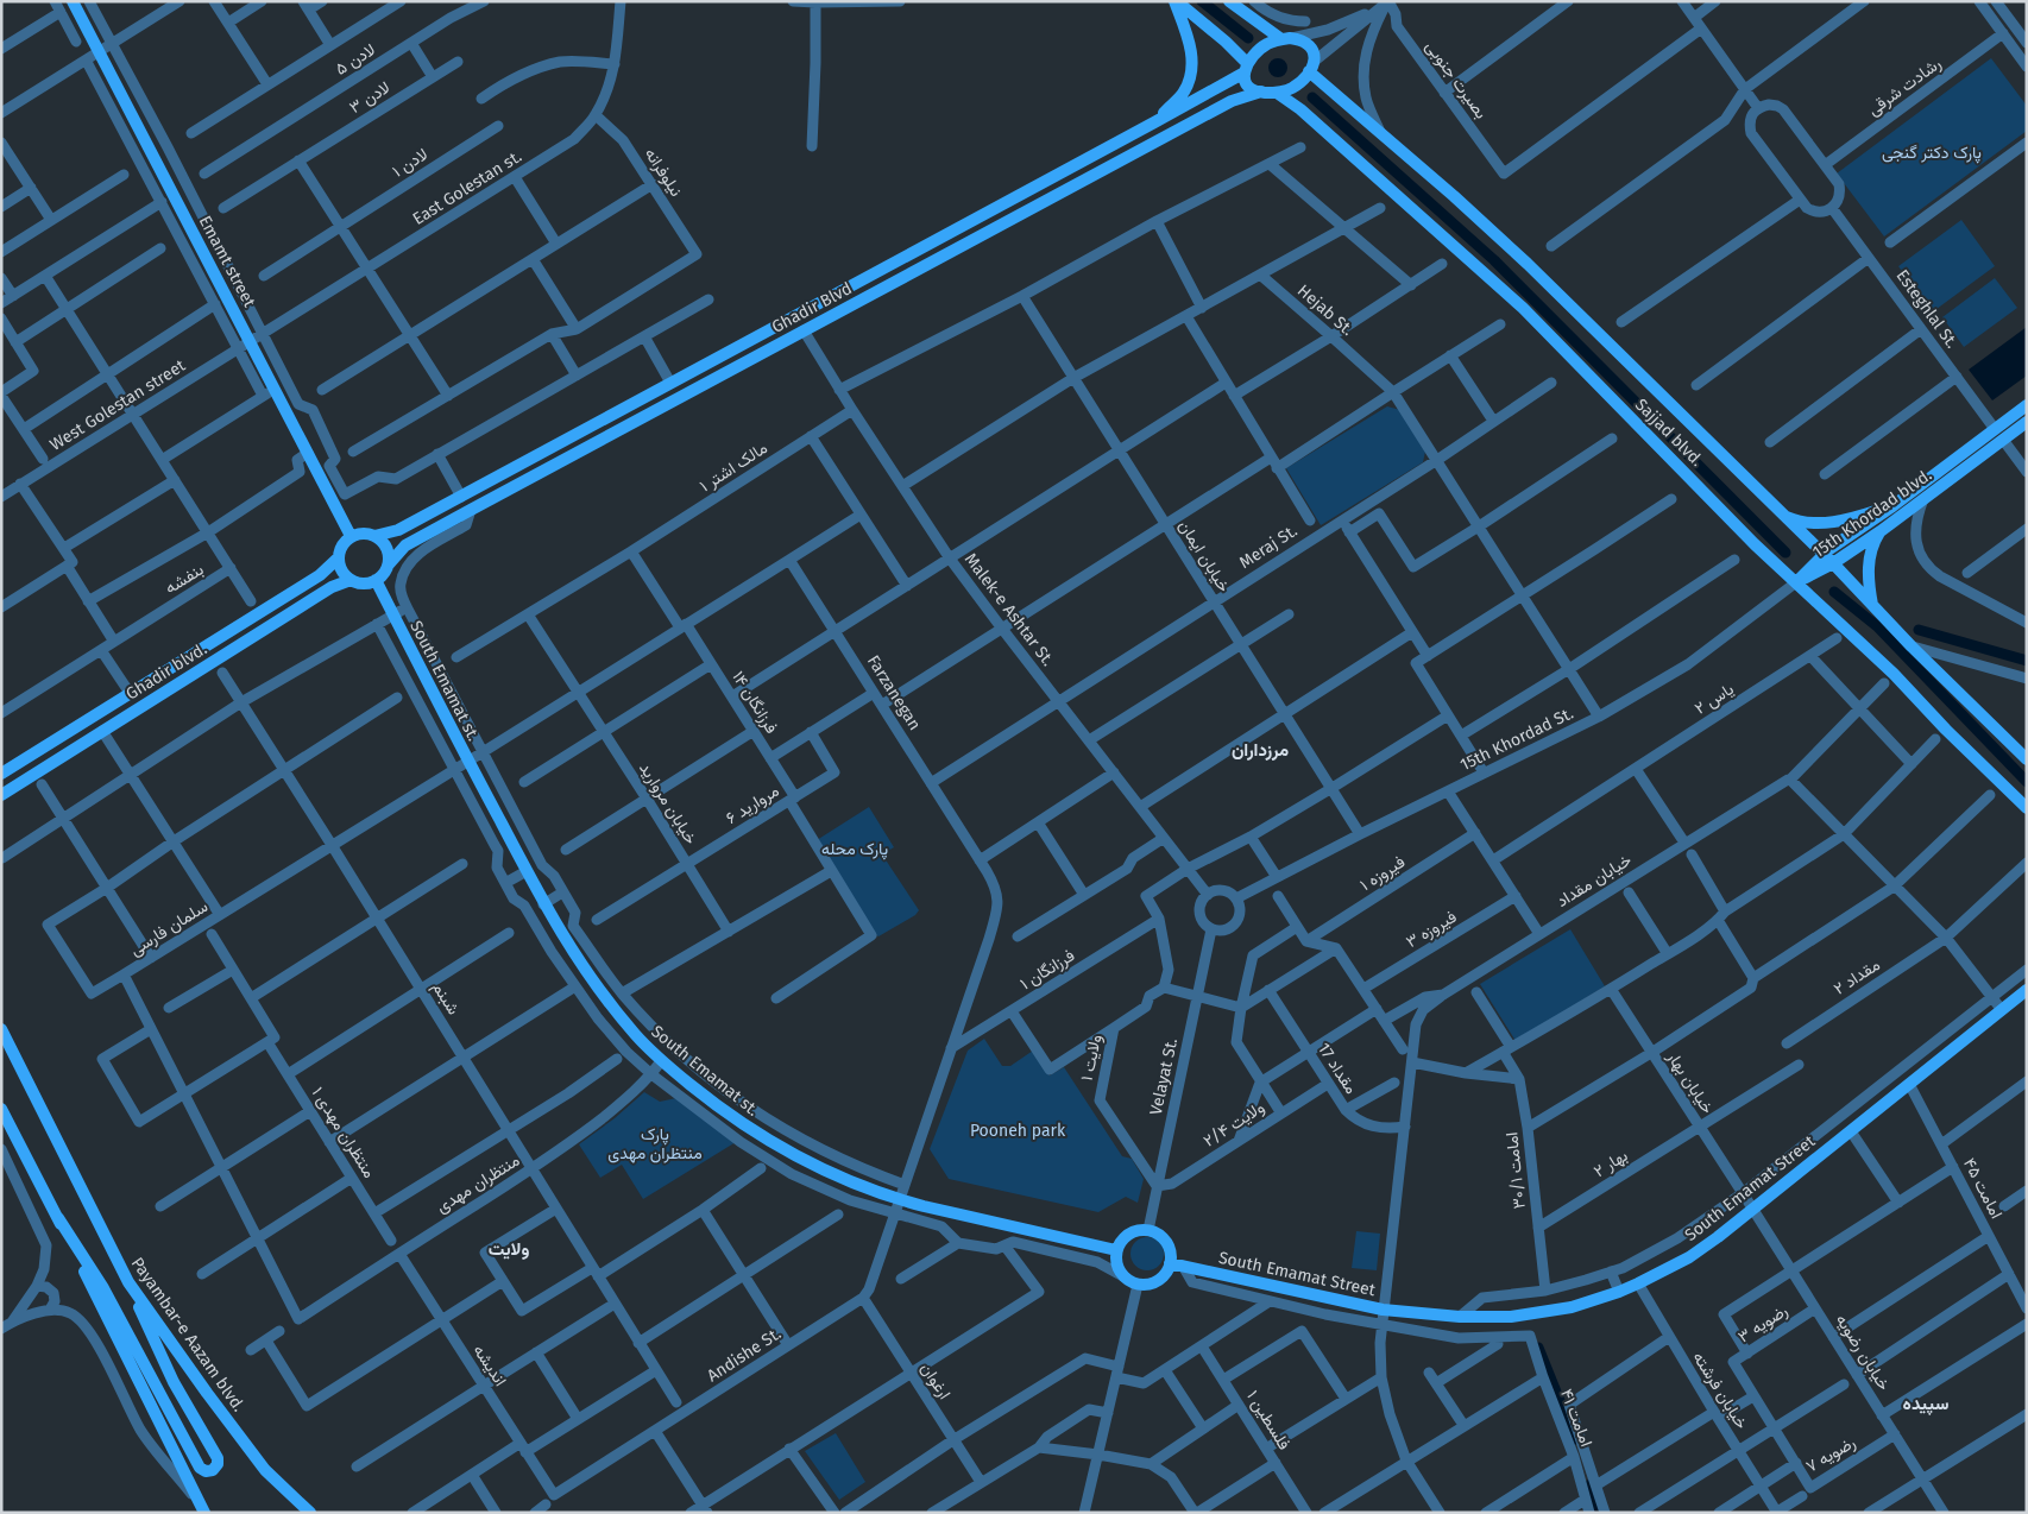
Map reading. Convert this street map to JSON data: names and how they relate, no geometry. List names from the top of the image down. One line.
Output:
{"streets":{"main road":["Emamt street","Ghadir Blvd","Sajjad blvd.","15th Khordad blvd.","Ghadir blvd.","South Emamat st.","South Emamat Street","Payambar-e Aazam blvd."],"street":["لادن ۵","بصیرت جنوبی","رشادت شرقی","لادن ۳","لادن ۱","نیلوفرانه","East Golestan st.","Esteghlal St.","Hejab St.","West Golestan street","مالک اشتر ۱","Meraj St.","خیابان ایمان","بنفشه","Malek-e Ashtar St.","Farzanegan","یاس ۲","فرزانگان ۱۴","15th Khordad St.","خیابان مروارید","مروارید ۶","فیروزه ۱","خیابان مقداد","سلمان فارسی","فیروزه ۳","فرزانگان ۱","مقداد ۲","شبنم","ولایت ۱","مقداد 17","Velayat St.","خیابان بهار","ولایت ۲/۴","منتظران مهدی ۱","بهار ۲","امامت ۳۰/۱","منتظران مهدی","امامت ۴۵","رضویه ۳","خیابان رضویه","Andishe St.","اندیشه","ارغوان","خیابان فرشته","امامت ۴۱","فلسطین ۱","رضویه ۷"]},"crossings":[["نیلوفرانه","East Golestan st."],["East Golestan st.","Emamt street"],["East Golestan st.","West Golestan street"],["Emamt street","Ghadir Blvd"],["Emamt street","West Golestan street"],["Emamt street","Ghadir blvd."],["Emamt street","South Emamat st."],["Ghadir Blvd","Sajjad blvd."],["Ghadir Blvd","Malek-e Ashtar St."],["Ghadir Blvd","Ghadir blvd."],["Ghadir Blvd","South Emamat st."],["Esteghlal St.","15th Khordad blvd."],["Hejab St.","Meraj St."],["Hejab St.","15th Khordad St."],["West Golestan street","بنفشه"],["Sajjad blvd.","15th Khordad blvd."],["Sajjad blvd.","15th Khordad St."],["مالک اشتر ۱","Malek-e Ashtar St."],["مالک اشتر ۱","فرزانگان ۱۴"],["مالک اشتر ۱","خیابان مروارید"],["15th Khordad blvd.","15th Khordad St."],["Meraj St.","خیابان ایمان"],["Meraj St.","Malek-e Ashtar St."],["Meraj St.","Farzanegan"],["خیابان ایمان","15th Khordad St."],["Malek-e Ashtar St.","15th Khordad St."],["Malek-e Ashtar St.","Velayat St."],["Ghadir blvd.","South Emamat st."],["South Emamat st.","Farzanegan"],["South Emamat st.","سلمان فارسی"],["South Emamat st.","Velayat St."],["South Emamat st.","منتظران مهدی"],["South Emamat st.","South Emamat Street"],["Farzanegan","فرزانگان ۱"],["فرزانگان ۱۴","مروارید ۶"],["15th Khordad St.","Velayat St."],["خیابان مروارید","مروارید ۶"],["خیابان مقداد","مقداد 17"],["خیابان مقداد","South Emamat Street"],["سلمان فارسی","شبنم"],["سلمان فارسی","منتظران مهدی"],["فرزانگان ۱","ولایت ۱"],["شبنم","منتظران مهدی"],["ولایت ۱","Velayat St."],["ولایت ۱","ولایت ۲/۴"],["مقداد 17","ولایت ۲/۴"],["Velayat St.","ولایت ۲/۴"],["Velayat St.","South Emamat Street"],["خیابان بهار","بهار ۲"],["خیابان بهار","South Emamat Street"],["خیابان بهار","خیابان رضویه"],["بهار ۲","امامت ۳۰/۱"],["منتظران مهدی","اندیشه"],["South Emamat Street","امامت ۴۵"],["South Emamat Street","خیابان رضویه"],["South Emamat Street","خیابان فرشته"],["رضویه ۳","خیابان رضویه"],["رضویه ۳","رضویه ۷"],["خیابان رضویه","رضویه ۷"],["Andishe St.","اندیشه"],["Andishe St.","ارغوان"]],"districts":["مرزداران","ولایت","سپیده"],"parks":["پارک دکتر گنجی","پارک محله","Pooneh park","پارک منتظران مهدی"]}
